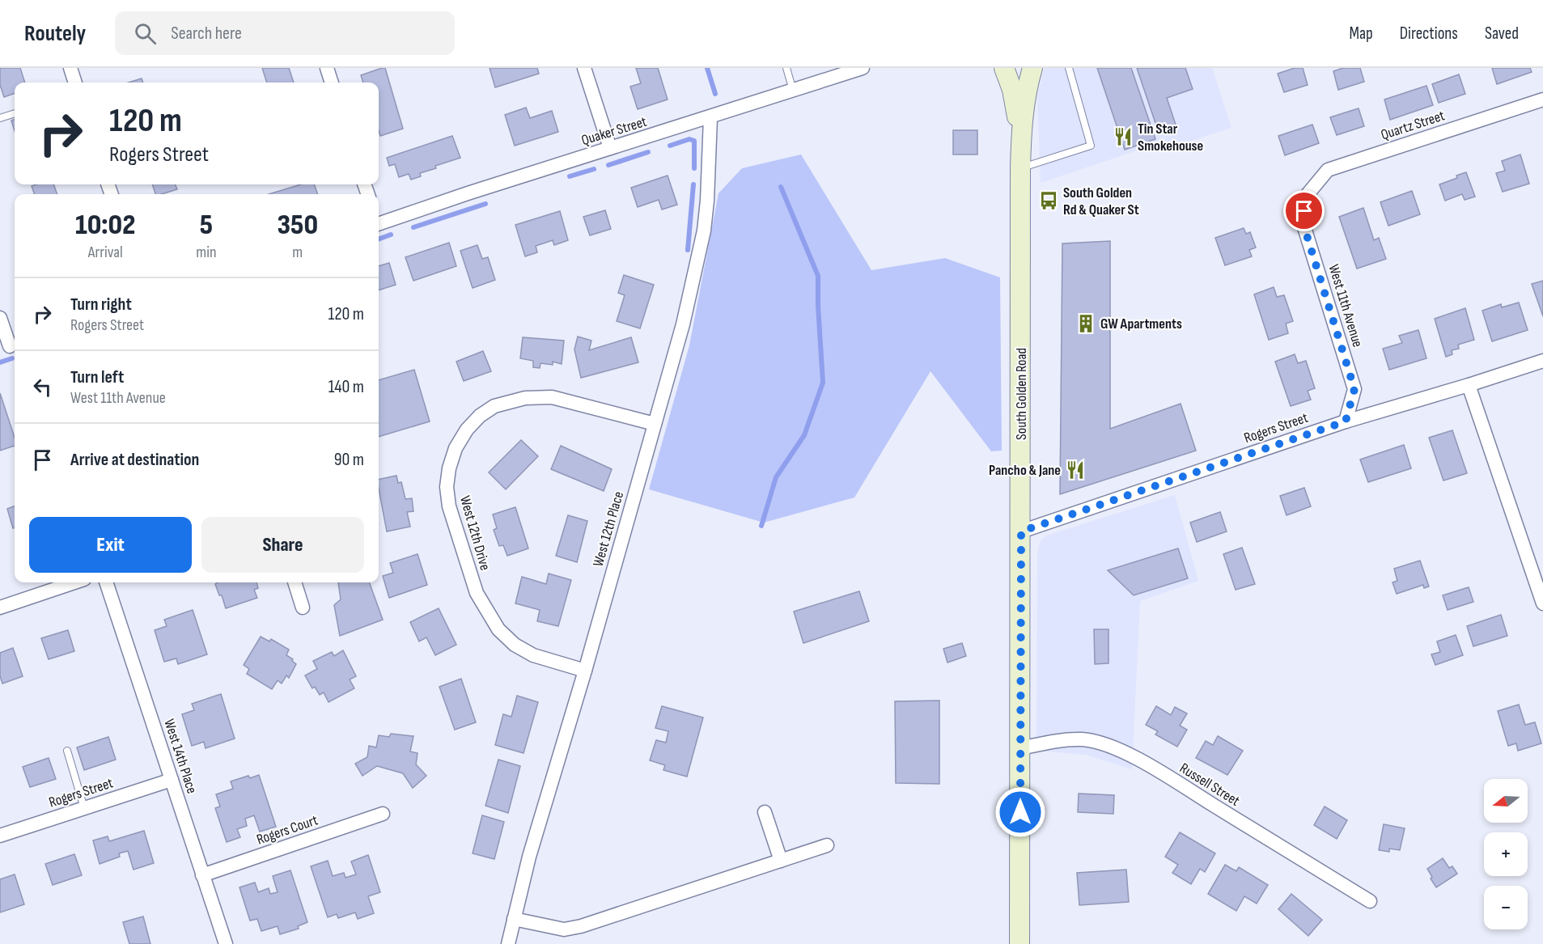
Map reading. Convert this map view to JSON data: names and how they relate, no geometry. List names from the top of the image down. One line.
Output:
{"streets":{"main road":["South Golden Road"],"street":["Quartz Street","Quaker Street","West 11th Avenue","Rogers Street","West 12th Place","West 12th Drive","West 14th Place","Russell Street","Rogers Court"]},"crossings":[["Quartz Street","West 11th Avenue"],["Quaker Street","West 12th Place"],["West 11th Avenue","Rogers Street"],["South Golden Road","Rogers Street"],["South Golden Road","Russell Street"],["Rogers Street","West 14th Place"],["West 12th Place","West 12th Drive"],["West 14th Place","Rogers Court"]],"places":{"restaurant":["Tin Star Smokehouse","Pancho & Jane"],"bus stop":["South Golden Rd & Quaker St"],"building":["GW Apartments"]},"north":"left","page":{"header":"Routely","search":"Search here","nav":["Map","Directions","Saved"],"turn":["120 m","Rogers Street"],"eta":["10:02","Arrival","5","min","350","m"],"list":[{"name":"Turn right","note":"Rogers Street","value":"120 m"},{"name":"Turn left","note":"West 11th Avenue","value":"140 m"},{"name":"Arrive at destination","value":"90 m"}],"buttons":["Exit","Share"],"map_buttons":["+","−"]}}
